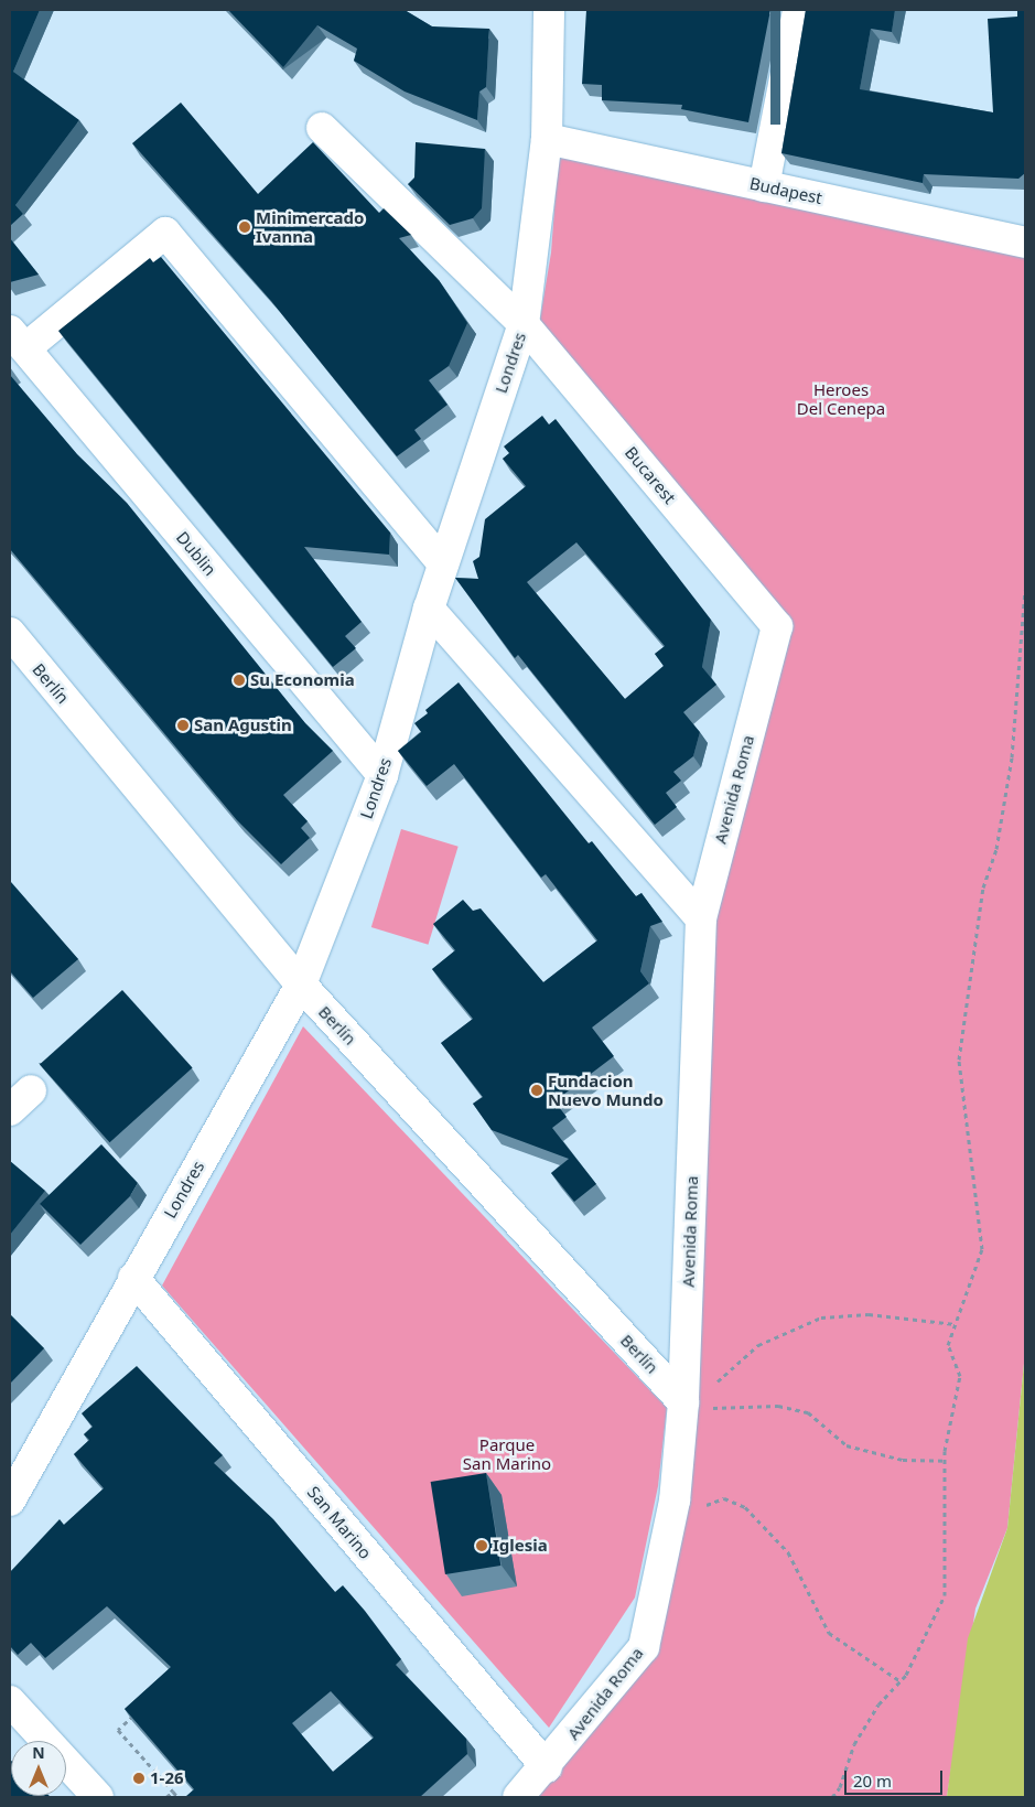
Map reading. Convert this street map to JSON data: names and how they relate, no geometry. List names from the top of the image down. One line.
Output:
{"streets":{"street":["Budapest","Londres","Bucarest","Dublin","Berlín","Avenida Roma","San Marino"]},"crossings":[["Budapest","Londres"],["Londres","Bucarest"],["Londres","Dublin"],["Londres","Berlín"],["Londres","San Marino"],["Bucarest","Avenida Roma"],["Berlín","Avenida Roma"],["Avenida Roma","San Marino"]],"parks":["Heroes Del Cenepa","Parque San Marino"],"places":["Minimercado Ivanna","Su Economia","San Agustin","Fundacion Nuevo Mundo","Iglesia","1-26"],"scale_bar":"20 m","north":"top"}
